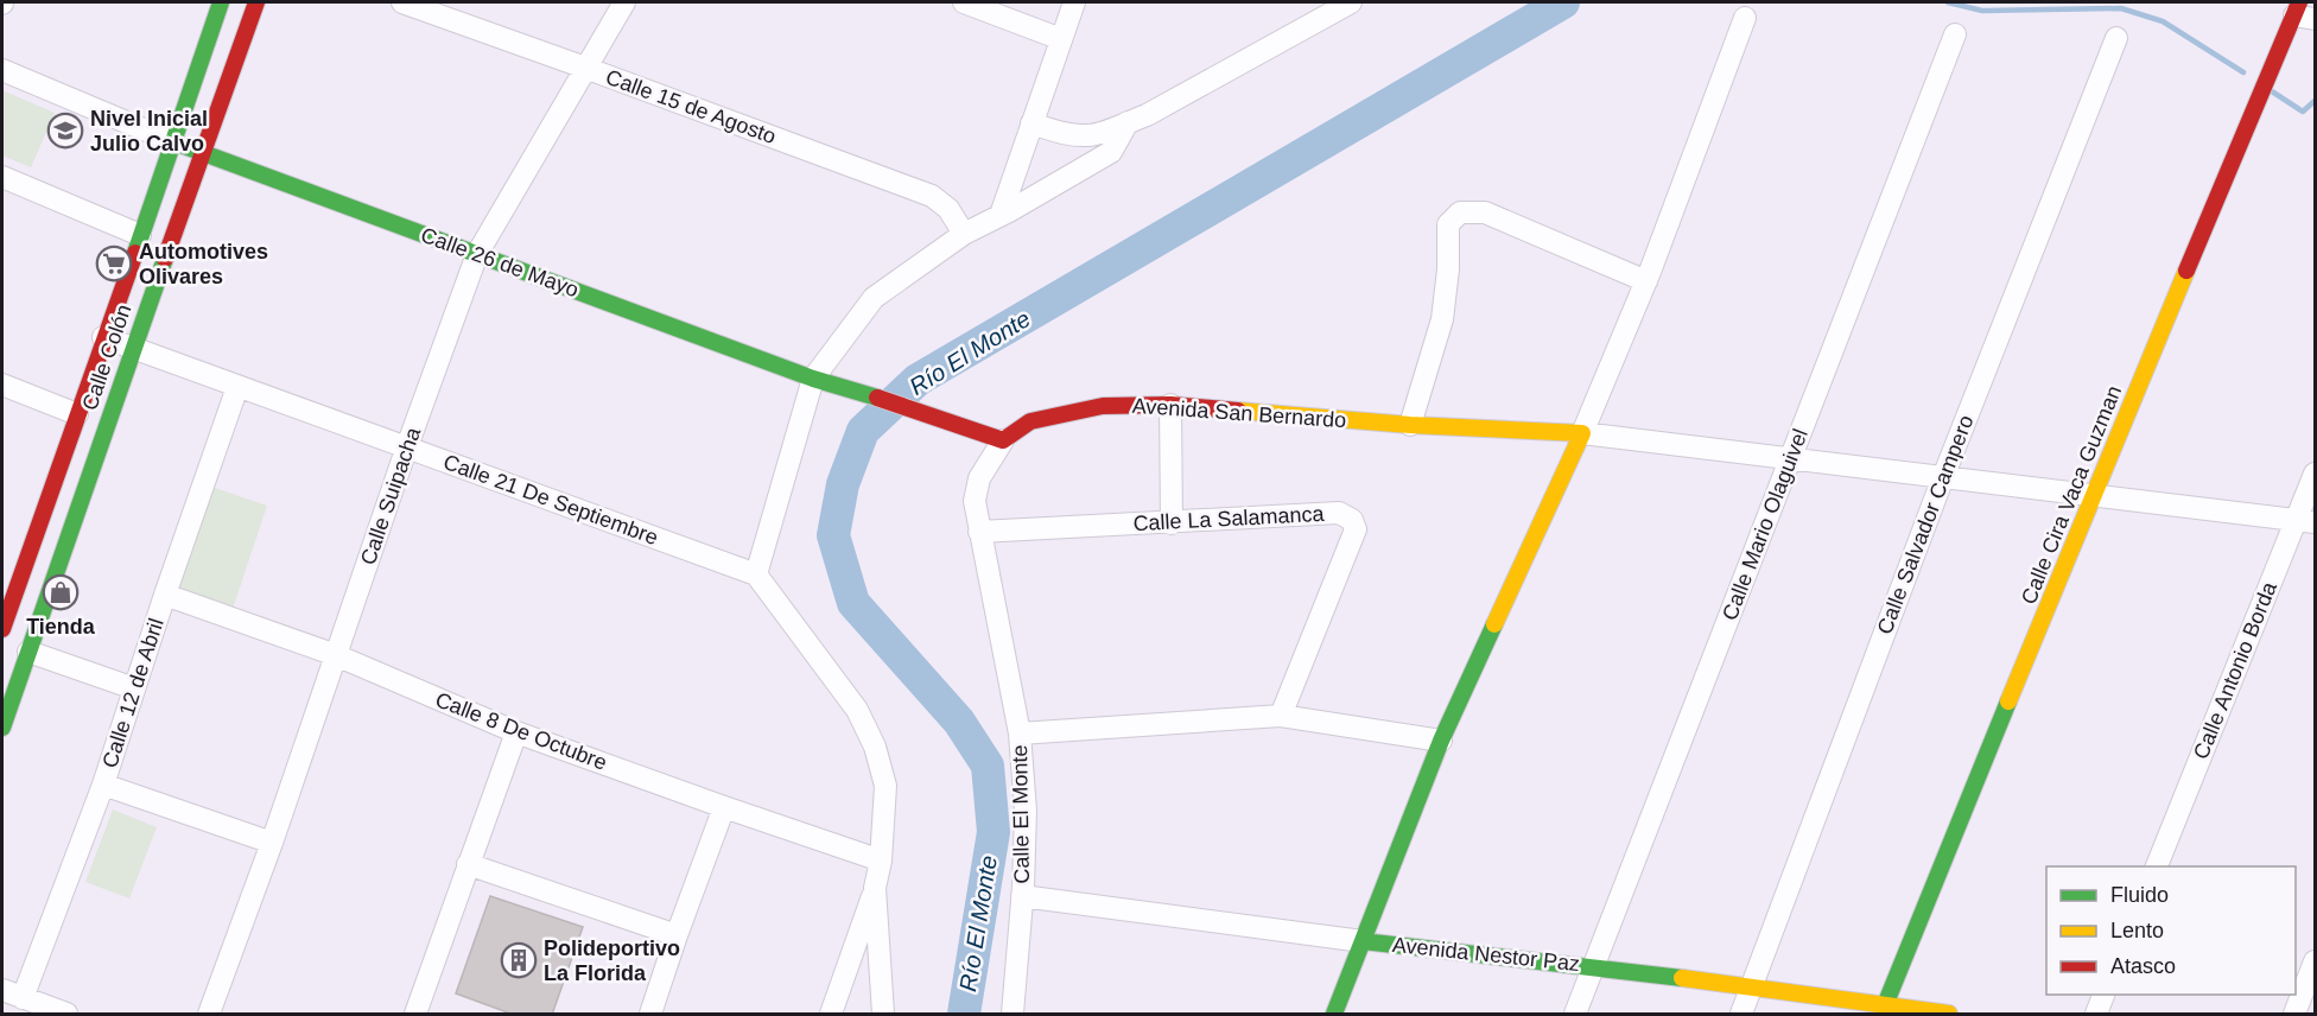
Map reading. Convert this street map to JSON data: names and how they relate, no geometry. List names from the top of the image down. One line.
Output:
{"streets":{"street":["Calle 15 de Agosto","Calle 26 de Mayo","Calle Colón","Avenida San Bernardo","Calle Cira Vaca Guzman","Calle Suipacha","Calle 21 De Septiembre","Calle La Salamanca","Calle Mario Olaguivel","Calle Salvador Campero","Calle Antonio Borda","Calle 12 de Abril","Calle 8 De Octubre","Calle El Monte","Avenida Nestor Paz"]},"crossings":[["Calle 15 de Agosto","Calle Suipacha"],["Calle 26 de Mayo","Calle Colón"],["Calle 26 de Mayo","Avenida San Bernardo"],["Calle 26 de Mayo","Calle Suipacha"],["Calle Colón","Calle 21 De Septiembre"],["Avenida San Bernardo","Calle Cira Vaca Guzman"],["Avenida San Bernardo","Calle La Salamanca"],["Avenida San Bernardo","Calle Mario Olaguivel"],["Avenida San Bernardo","Calle Salvador Campero"],["Avenida San Bernardo","Calle Antonio Borda"],["Avenida San Bernardo","Calle El Monte"],["Calle Cira Vaca Guzman","Avenida Nestor Paz"],["Calle Suipacha","Calle 21 De Septiembre"],["Calle Suipacha","Calle 8 De Octubre"],["Calle 21 De Septiembre","Calle 12 de Abril"],["Calle La Salamanca","Calle El Monte"],["Calle Mario Olaguivel","Avenida Nestor Paz"],["Calle Salvador Campero","Avenida Nestor Paz"],["Calle 12 de Abril","Calle 8 De Octubre"],["Calle El Monte","Avenida Nestor Paz"]],"water":["Río El Monte"],"places":{"school or university":["Nivel Inicial Julio Calvo"],"supermarket":["Automotives Olivares"],"shop":["Tienda"],"building":["Polideportivo La Florida"]},"legend":["Fluido","Lento","Atasco"]}
